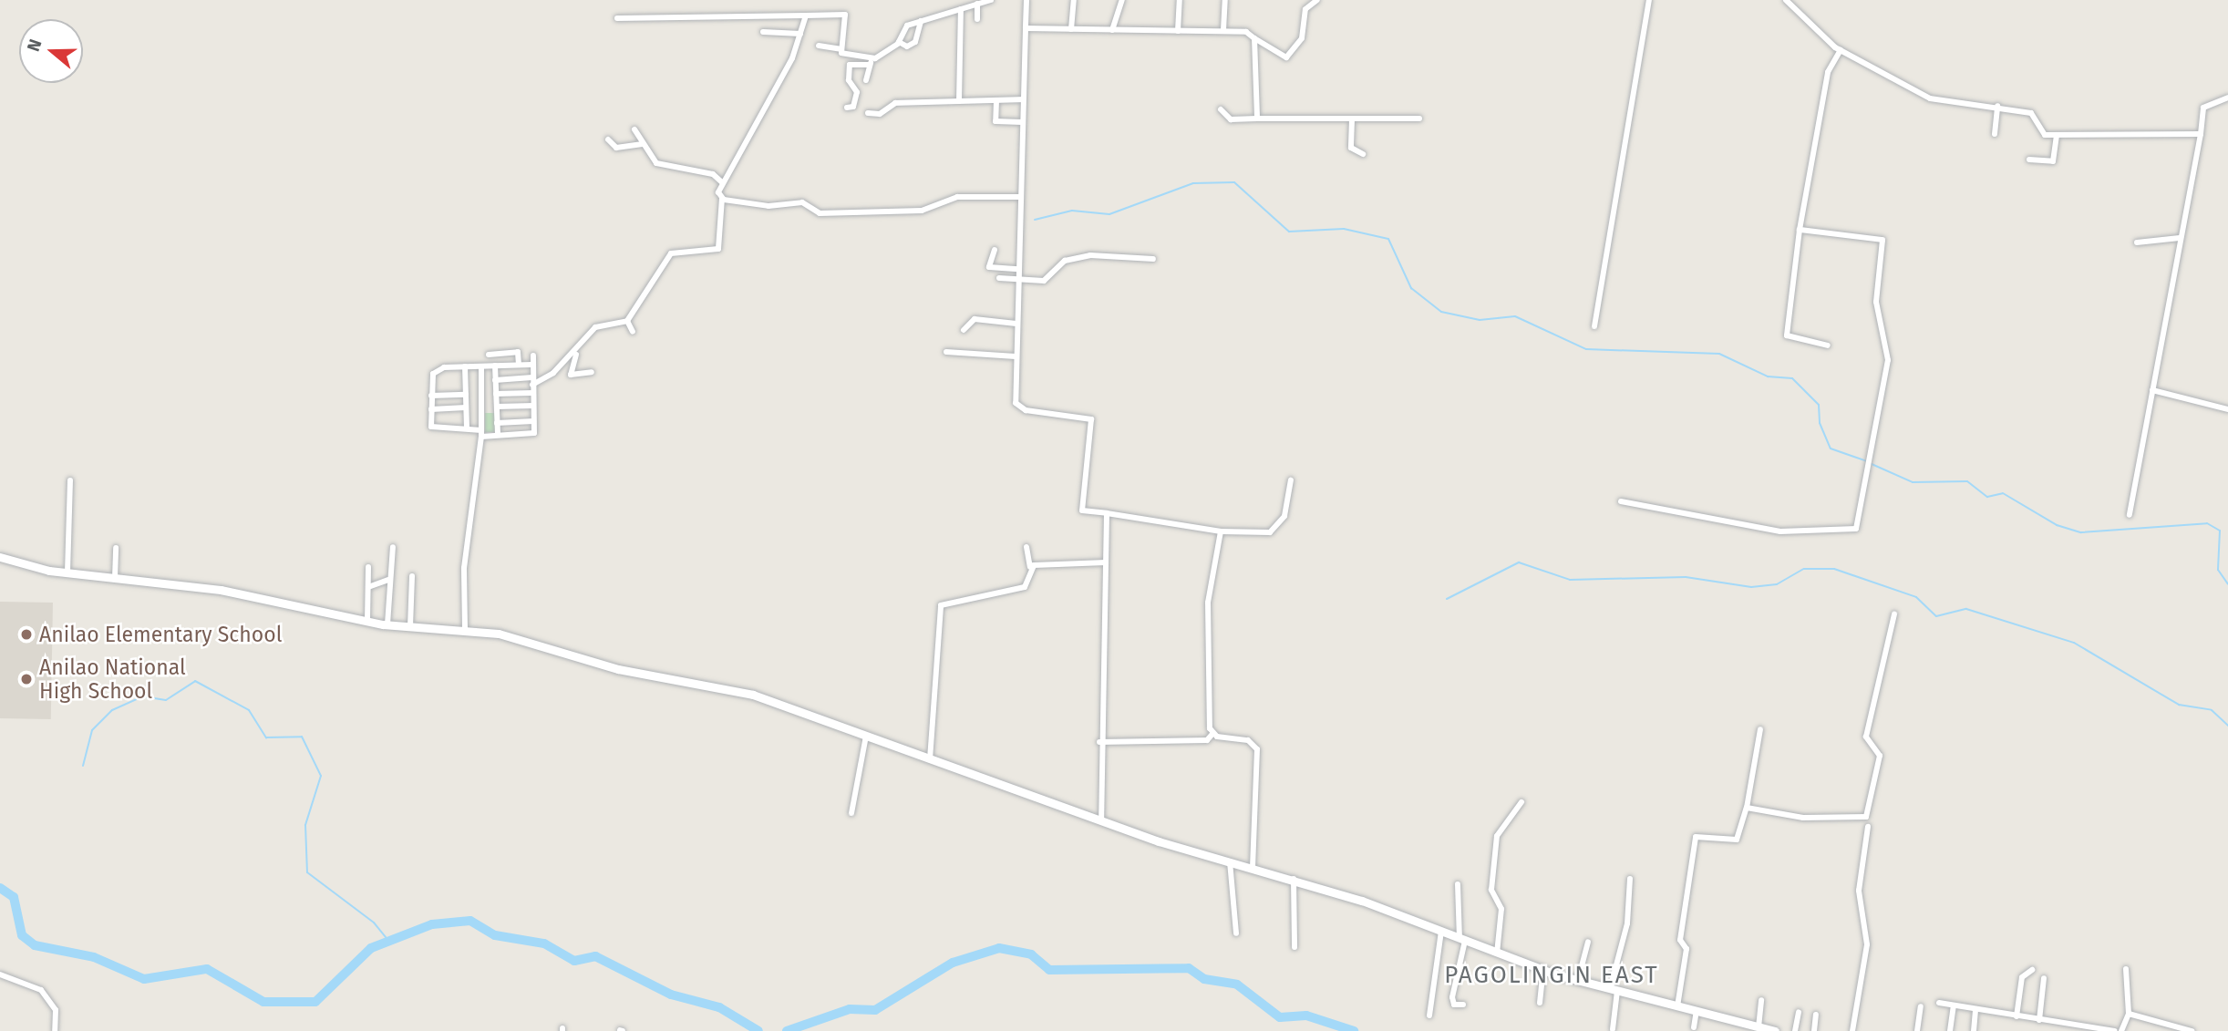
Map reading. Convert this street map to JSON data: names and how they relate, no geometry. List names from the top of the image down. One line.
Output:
{"districts":["PAGOLINGIN EAST"],"places":["Anilao Elementary School","Anilao National High School"],"north":"left"}
